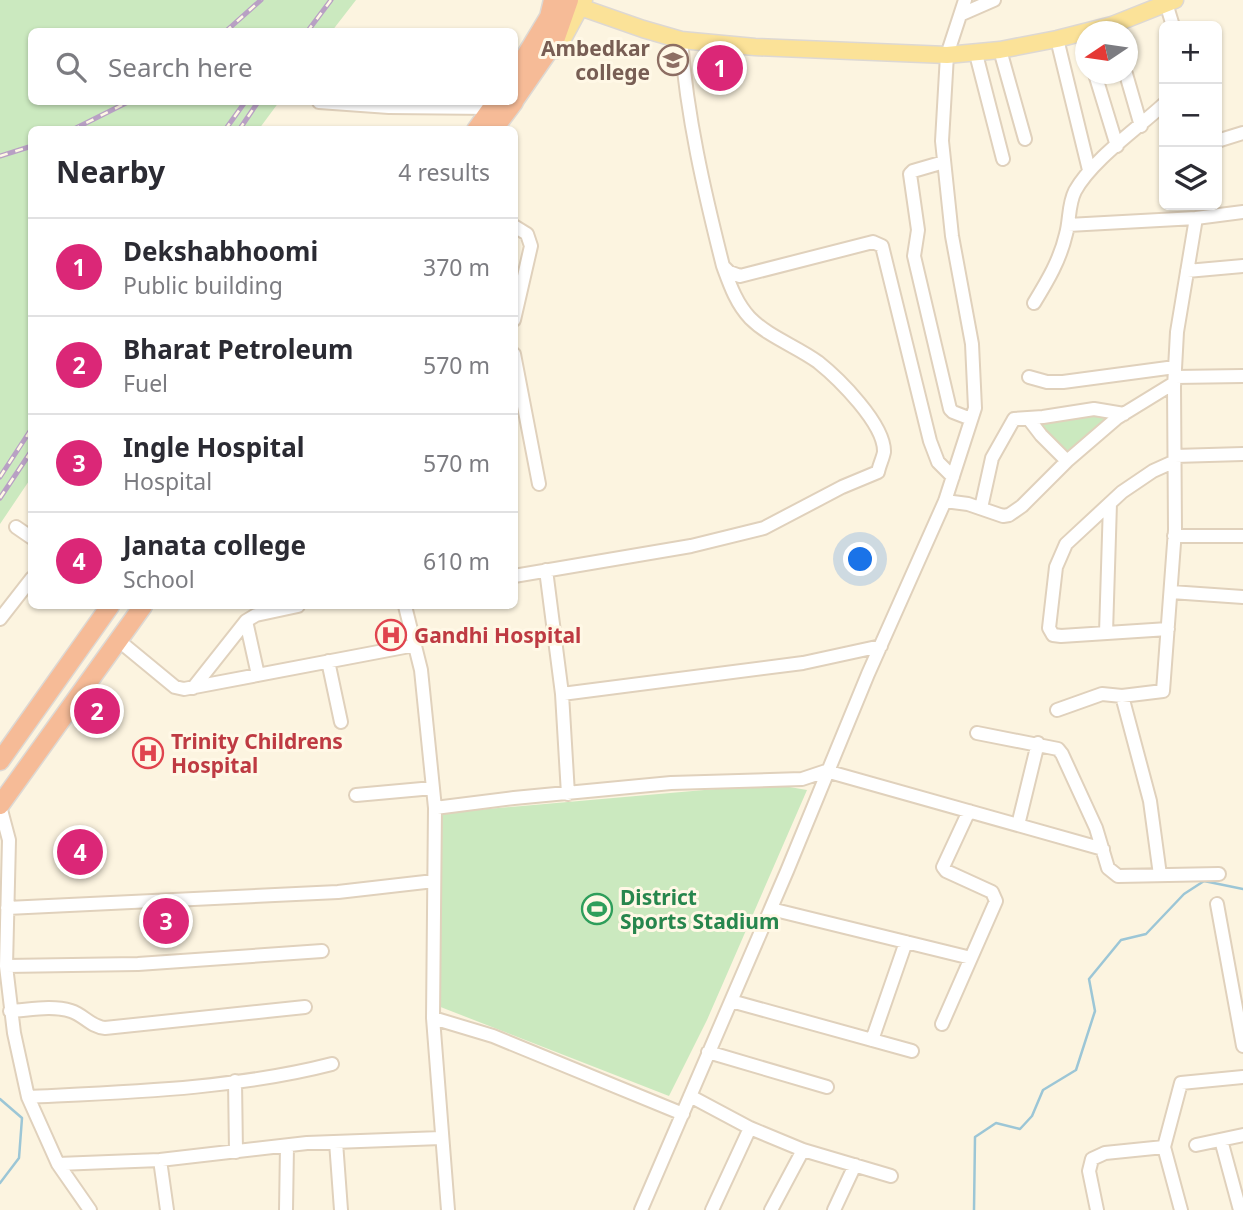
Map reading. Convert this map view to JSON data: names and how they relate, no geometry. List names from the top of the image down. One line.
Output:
{"places":{"school or university":["Ambedkar college"],"hospital":["Gandhi Hospital","Trinity Childrens Hospital"],"sports":["District Sports Stadium"]},"north":"left","page":{"map_buttons":["+","−"],"search":"Search here","pins":["1","2","4","3"],"heading":["Nearby","4 results"],"list":[{"mark":"1","name":"Dekshabhoomi","note":"Public building","value":"370 m"},{"mark":"2","name":"Bharat Petroleum","note":"Fuel","value":"570 m"},{"mark":"3","name":"Ingle Hospital","note":"Hospital","value":"570 m"},{"mark":"4","name":"Janata college","note":"School","value":"610 m"}]}}
